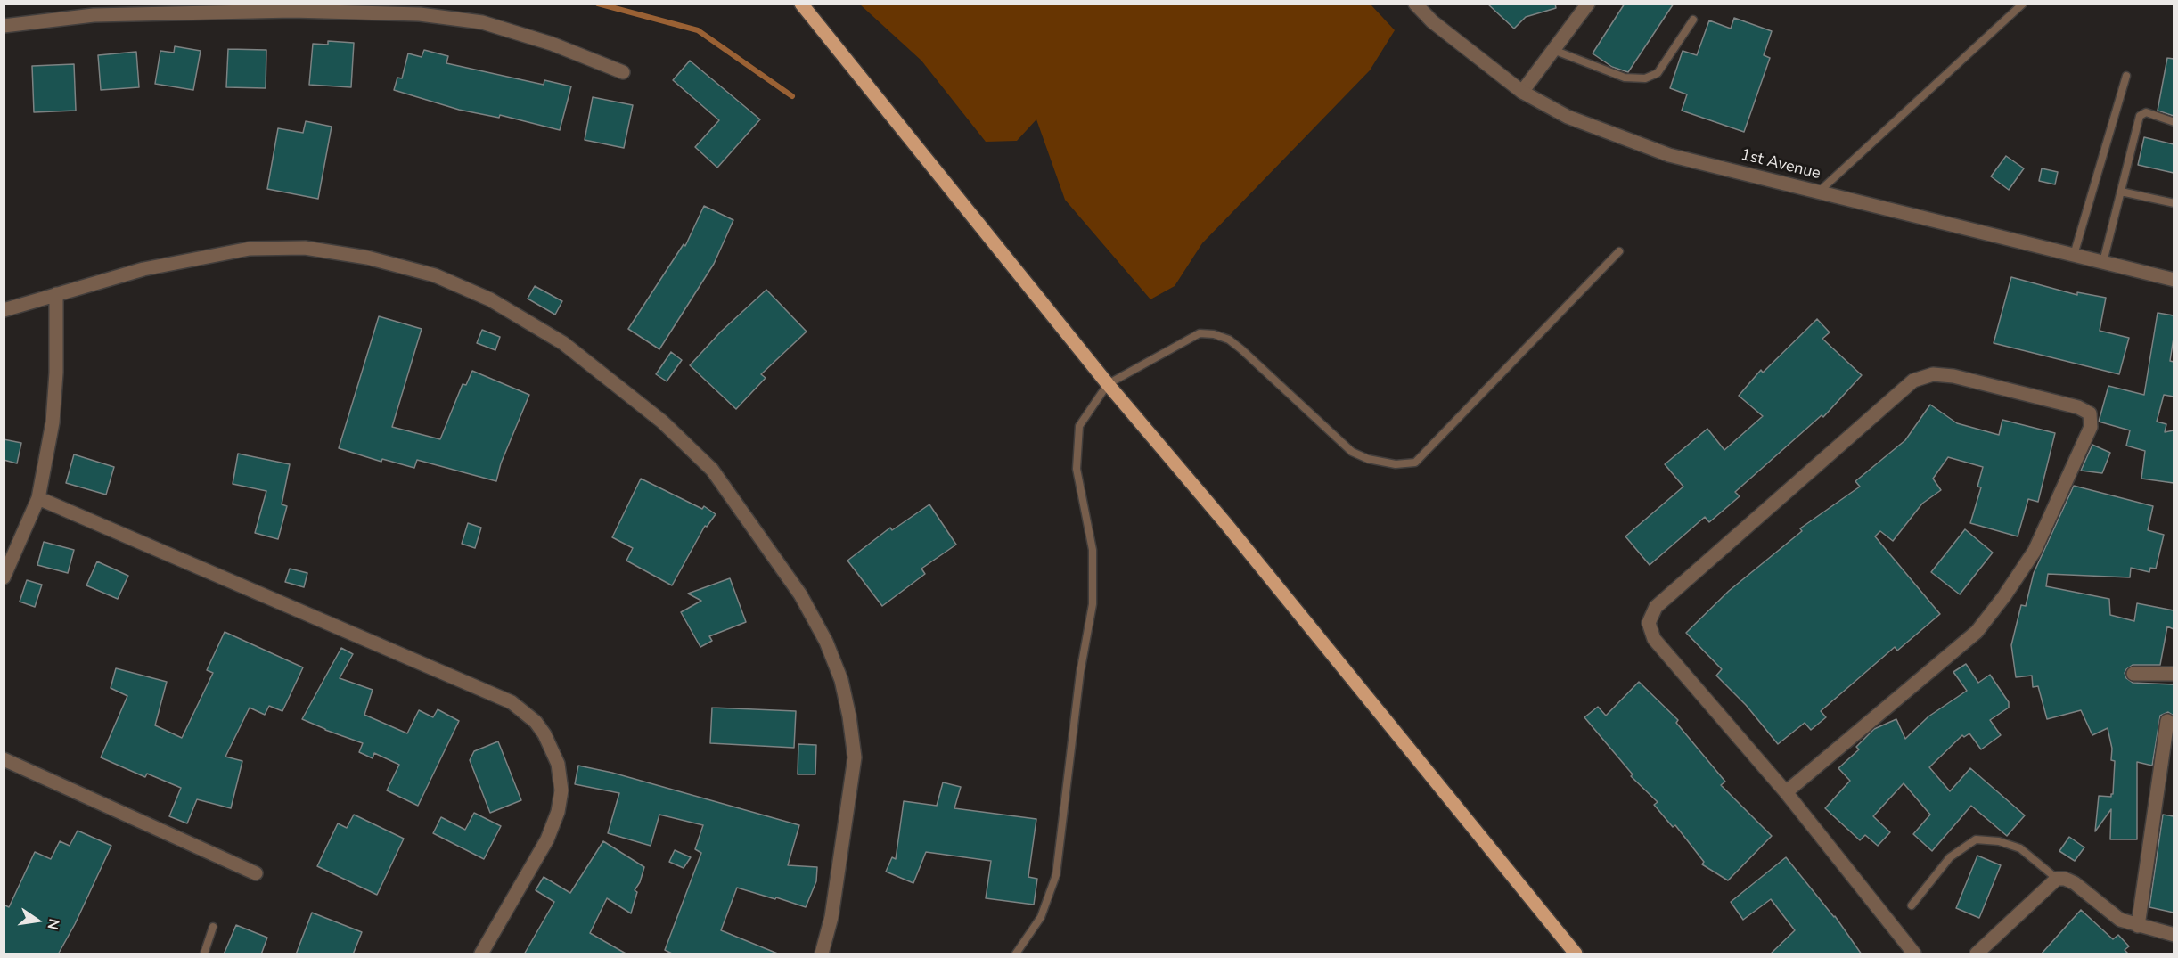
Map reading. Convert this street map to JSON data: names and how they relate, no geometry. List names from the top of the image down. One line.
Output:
{"streets":{"street":["1st Avenue"]},"north":"right"}
